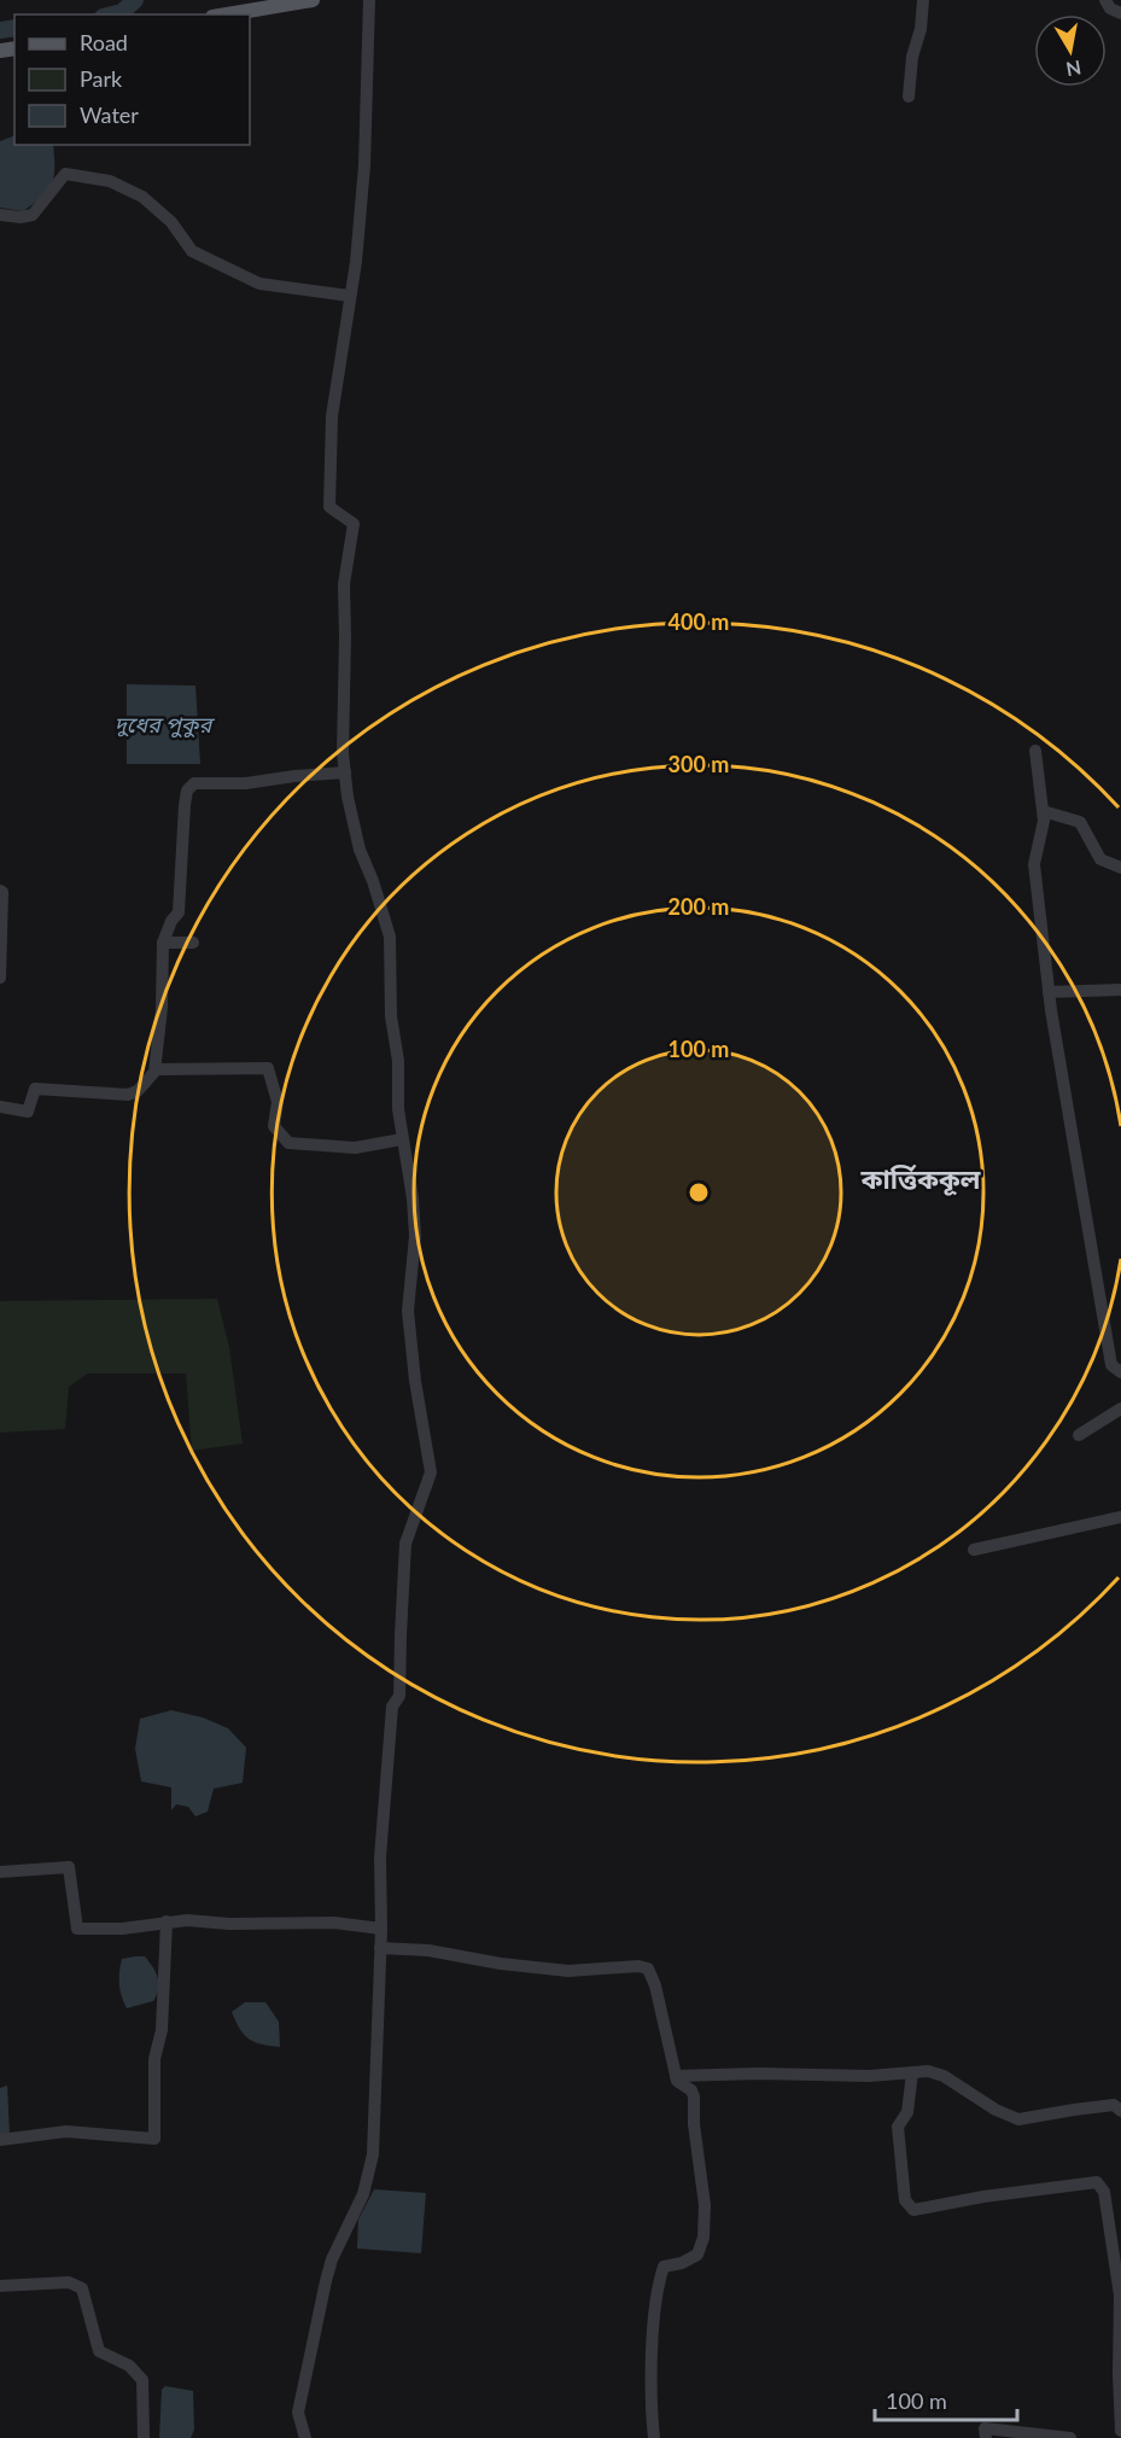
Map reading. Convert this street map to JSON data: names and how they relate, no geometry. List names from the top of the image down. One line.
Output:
{"districts":["কার্ত্তিককূল"],"water":["দুধের পুকুর"],"legend":["Road","Park","Water"],"scale_bar":"100 m","north":"bottom","rings":["400 m","300 m","200 m","100 m"]}
